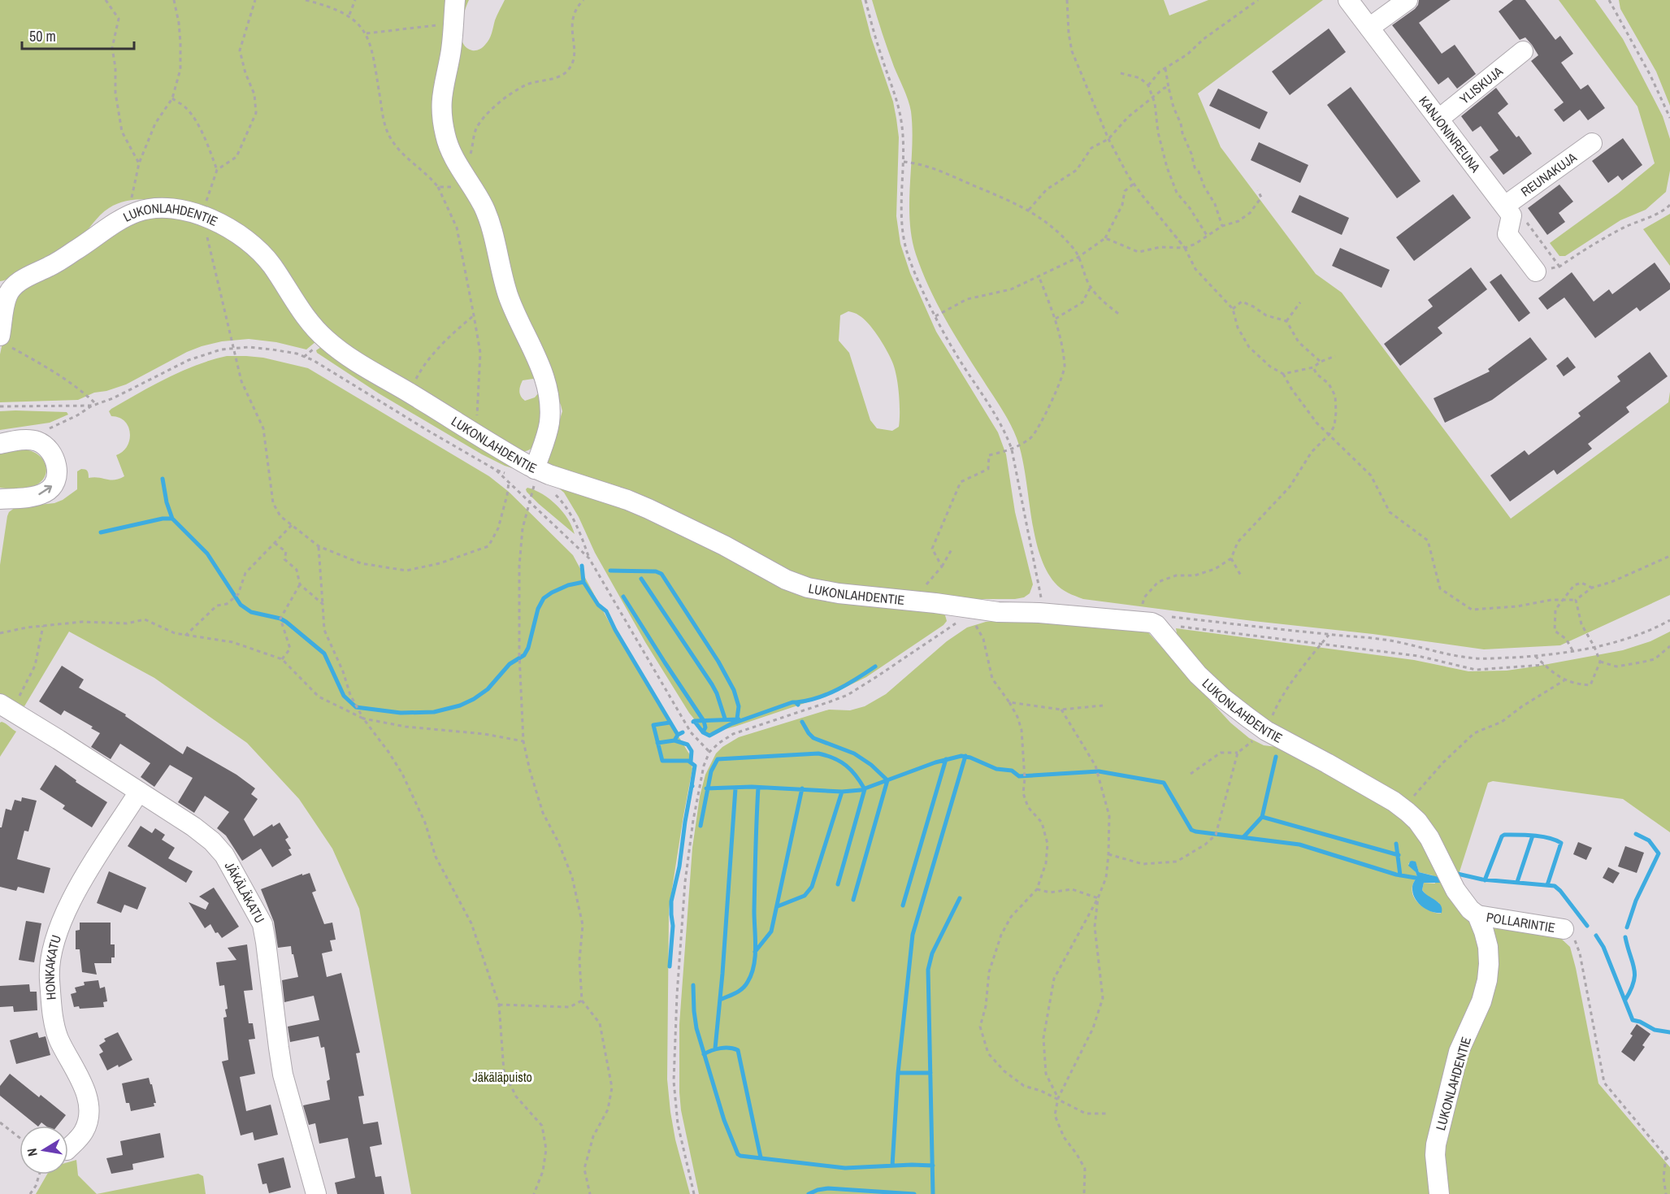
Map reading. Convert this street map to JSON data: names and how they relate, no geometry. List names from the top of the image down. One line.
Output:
{"streets":{"street":["YLISKUJA","KANJONINREUNA","REUNAKUJA","LUKONLAHDENTIE","JÄKÄLÄKATU","POLLARINTIE","HONKAKATU"]},"crossings":[["YLISKUJA","KANJONINREUNA"],["KANJONINREUNA","REUNAKUJA"],["LUKONLAHDENTIE","POLLARINTIE"],["JÄKÄLÄKATU","HONKAKATU"]],"parks":["Jäkäläpuisto"],"scale_bar":"50 m","north":"left"}
